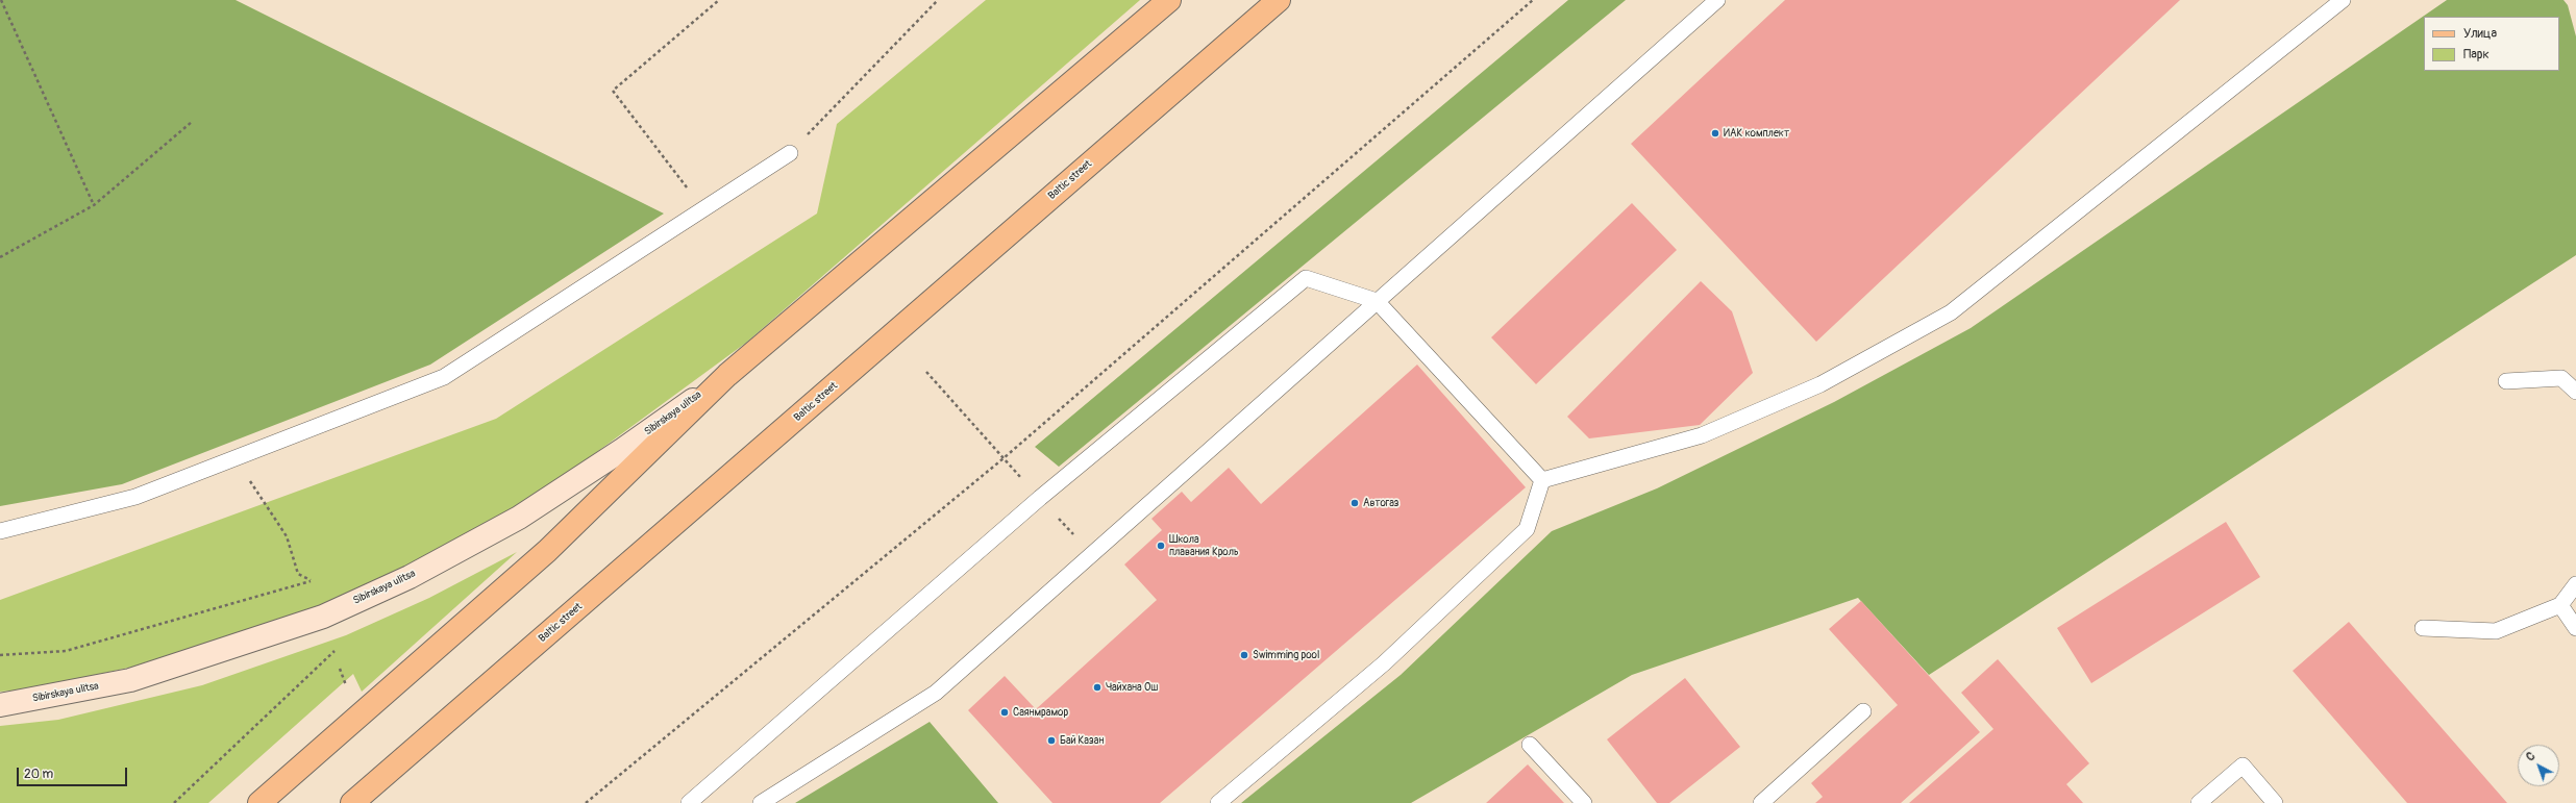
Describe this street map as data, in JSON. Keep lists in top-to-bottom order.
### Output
{
  "streets": {
    "main road": ["Baltic street", "Sibirskaya ulitsa"]
  },
  "places": [
    "ИАК комплект",
    "Автогаз",
    "Школа плавания Кроль",
    "Swimming pool",
    "Чайхана Ош",
    "Саянмрамор",
    "Бай Казан"
  ],
  "legend": ["Улица", "Парк"],
  "scale_bar": "20 m",
  "north": "top left"
}
